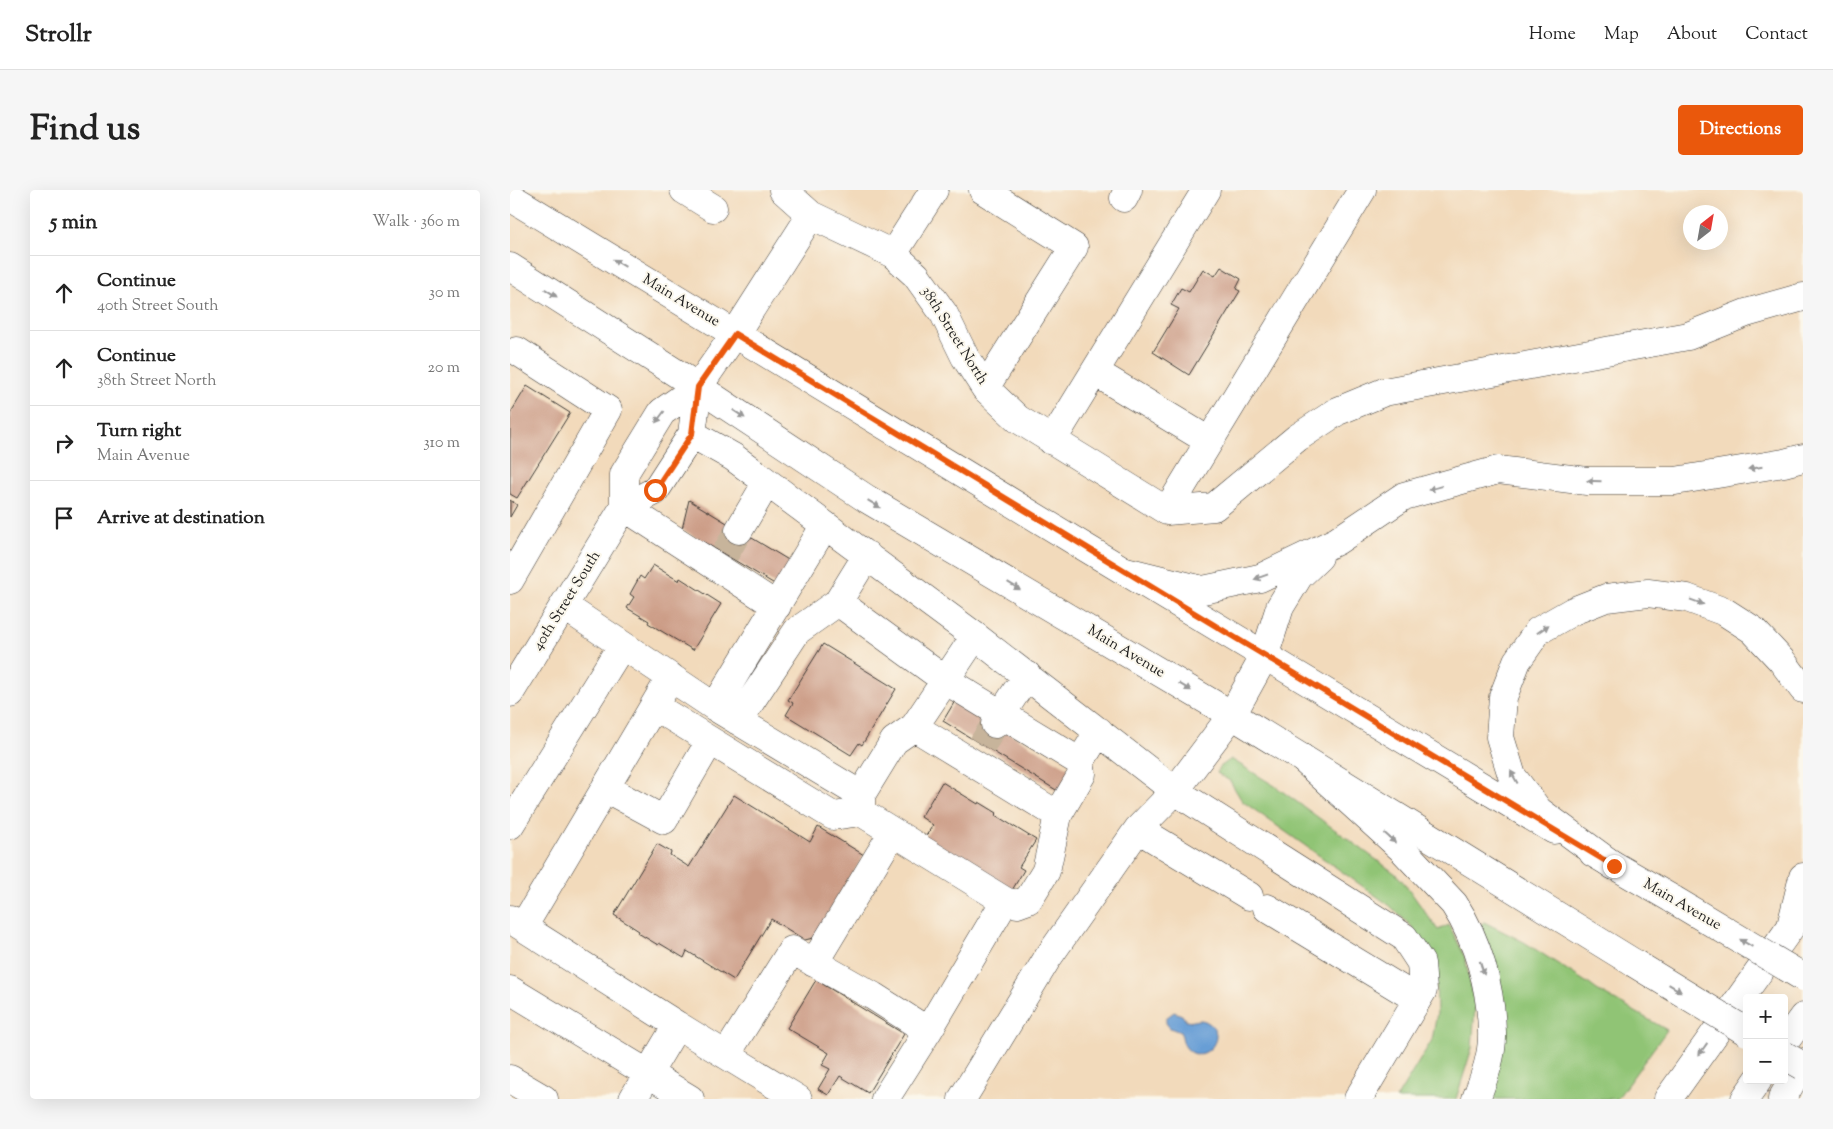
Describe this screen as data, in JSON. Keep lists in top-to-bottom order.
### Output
{
  "streets": {
    "main road": ["Main Avenue", "38th Street North", "40th Street South"]
  },
  "north": "top right",
  "page": {
    "header": "Strollr",
    "nav": [
      "Home",
      "Map",
      "About",
      "Contact"
    ],
    "title": "Find us",
    "buttons": "Directions",
    "heading": ["5 min", "Walk · 360 m"],
    "list": [
      ["Continue", "40th Street South", "30 m"],
      ["Continue", "38th Street North", "20 m"],
      ["Turn right", "Main Avenue", "310 m"],
      "Arrive at destination"
    ],
    "map_buttons": ["+", "−"]
  }
}
